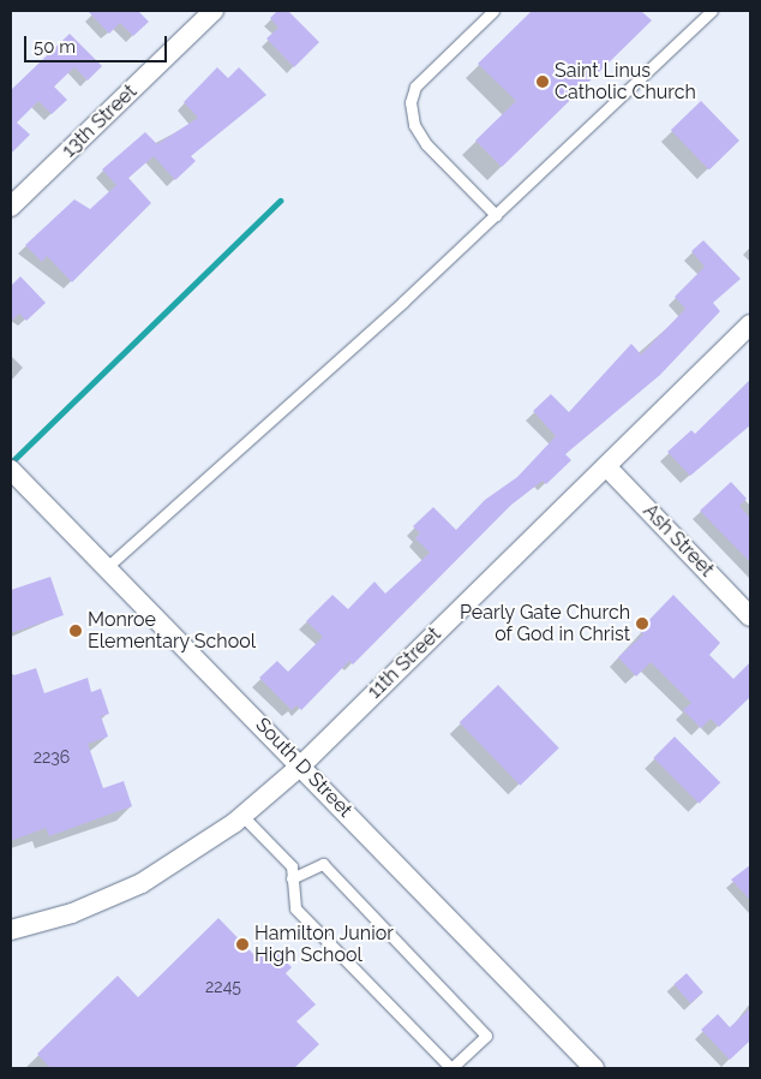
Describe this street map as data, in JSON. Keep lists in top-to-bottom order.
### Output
{
  "streets": {
    "street": [
      "13th Street",
      "Ash Street",
      "11th Street",
      "South D Street"
    ]
  },
  "crossings": [
    ["Ash Street", "11th Street"],
    ["11th Street", "South D Street"]
  ],
  "places": [
    "Saint Linus Catholic Church",
    "Pearly Gate Church of God in Christ",
    "Monroe Elementary School",
    "Hamilton Junior High School"
  ],
  "house_numbers": ["2236", "2245"],
  "scale_bar": "50 m"
}
